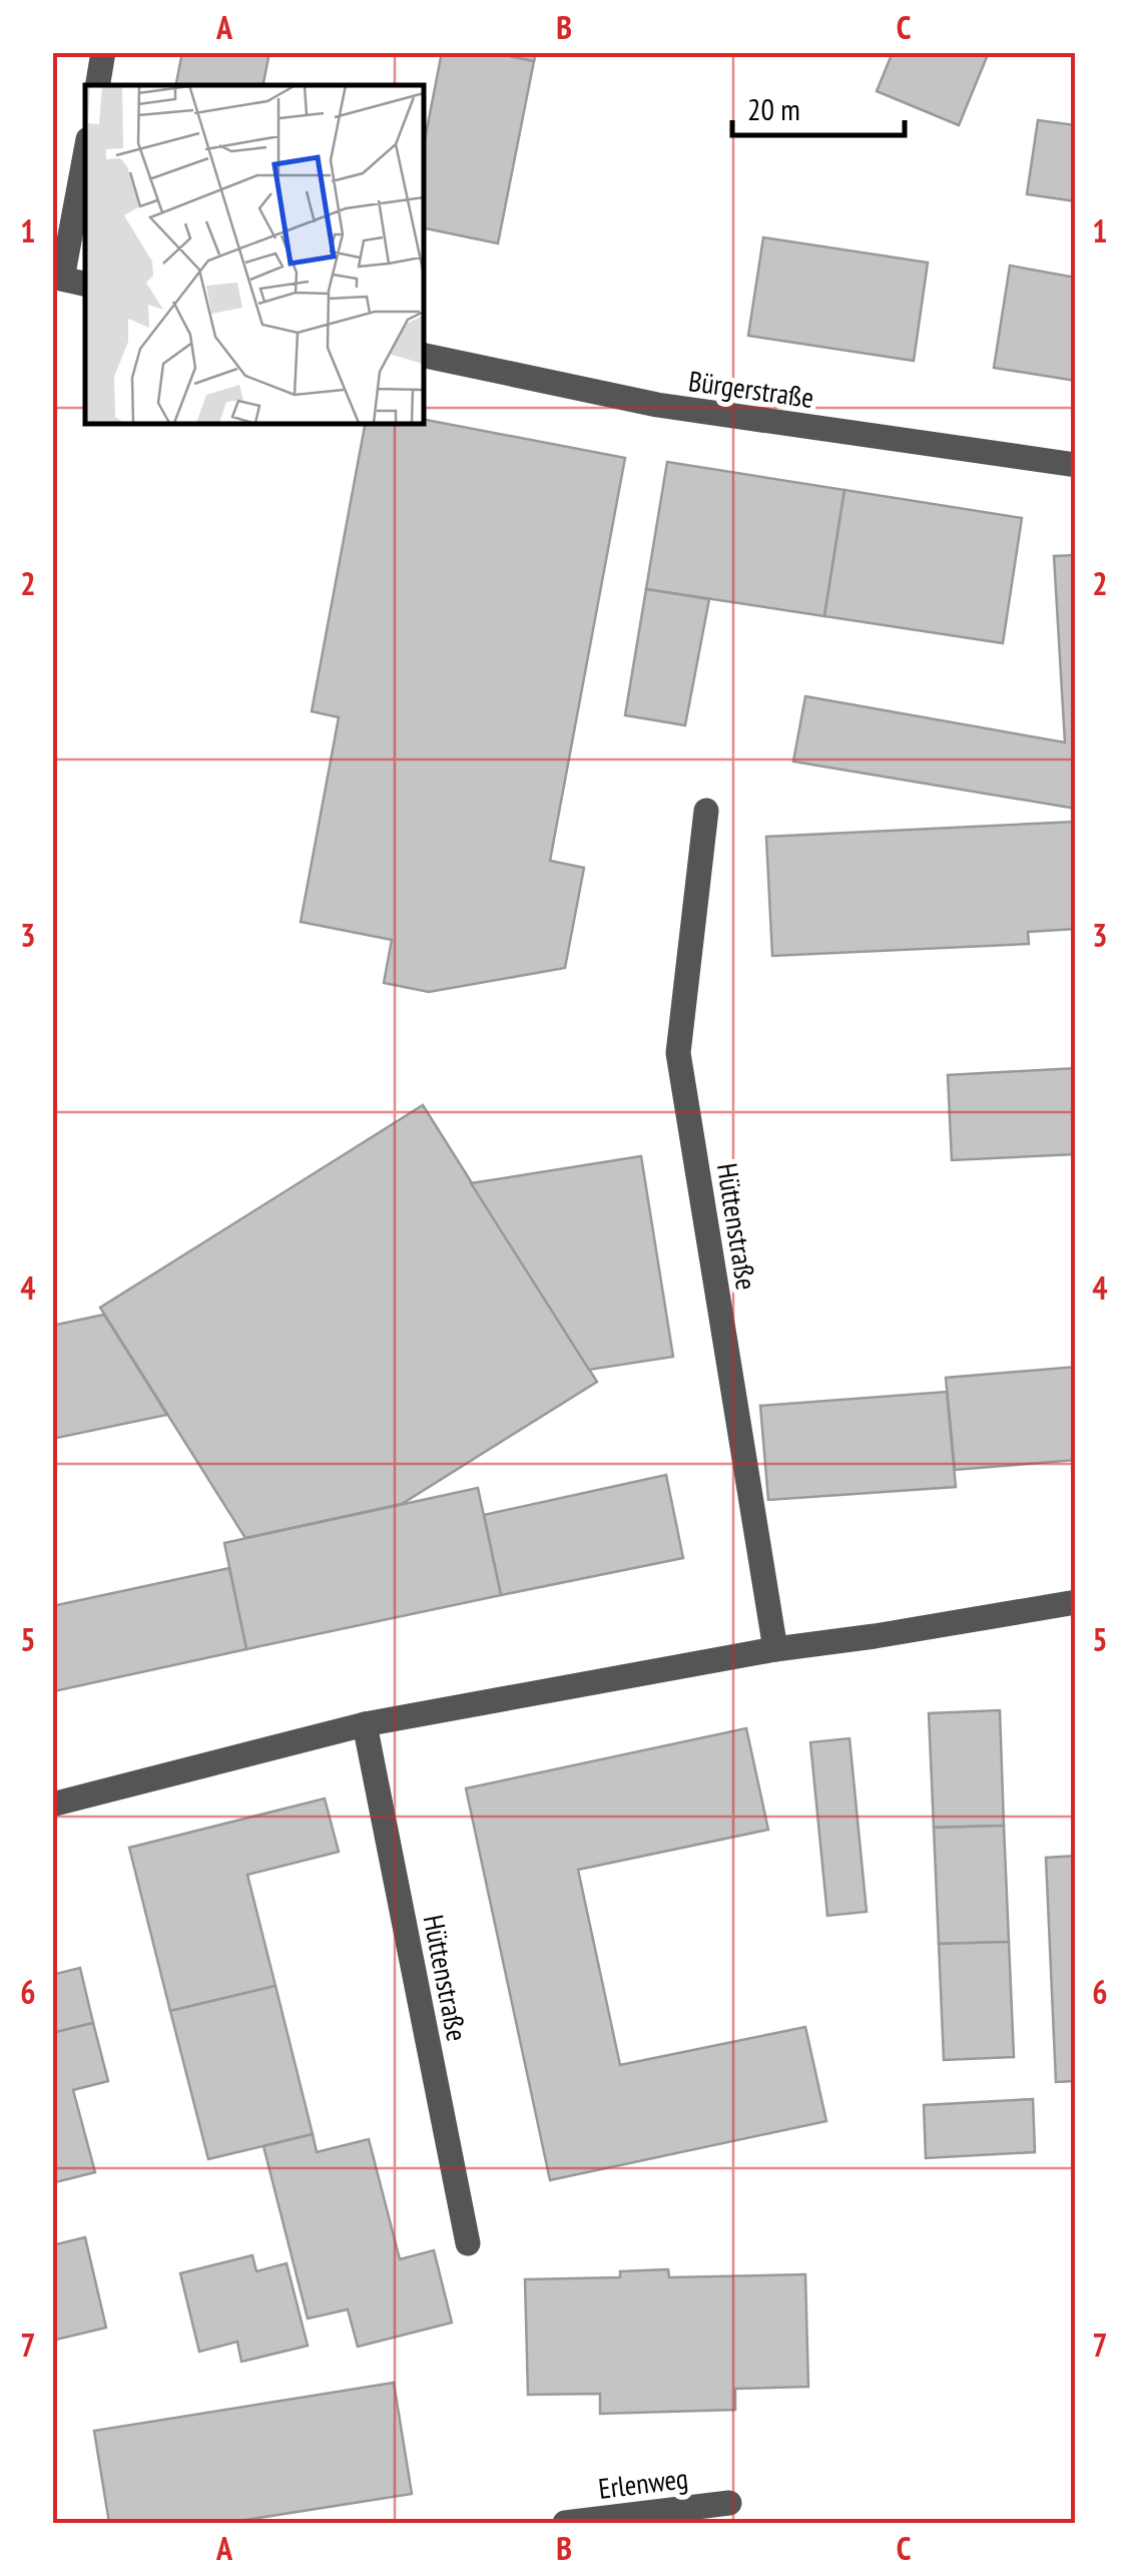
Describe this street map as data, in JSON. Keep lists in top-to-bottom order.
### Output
{
  "streets": {
    "street": ["Bürgerstraße", "Hüttenstraße", "Erlenweg"]
  },
  "scale_bar": "20 m",
  "grid": {
    "columns": ["A", "B", "C"],
    "rows": [
      "1",
      "2",
      "3",
      "4",
      "5",
      "6",
      "7"
    ]
  }
}
